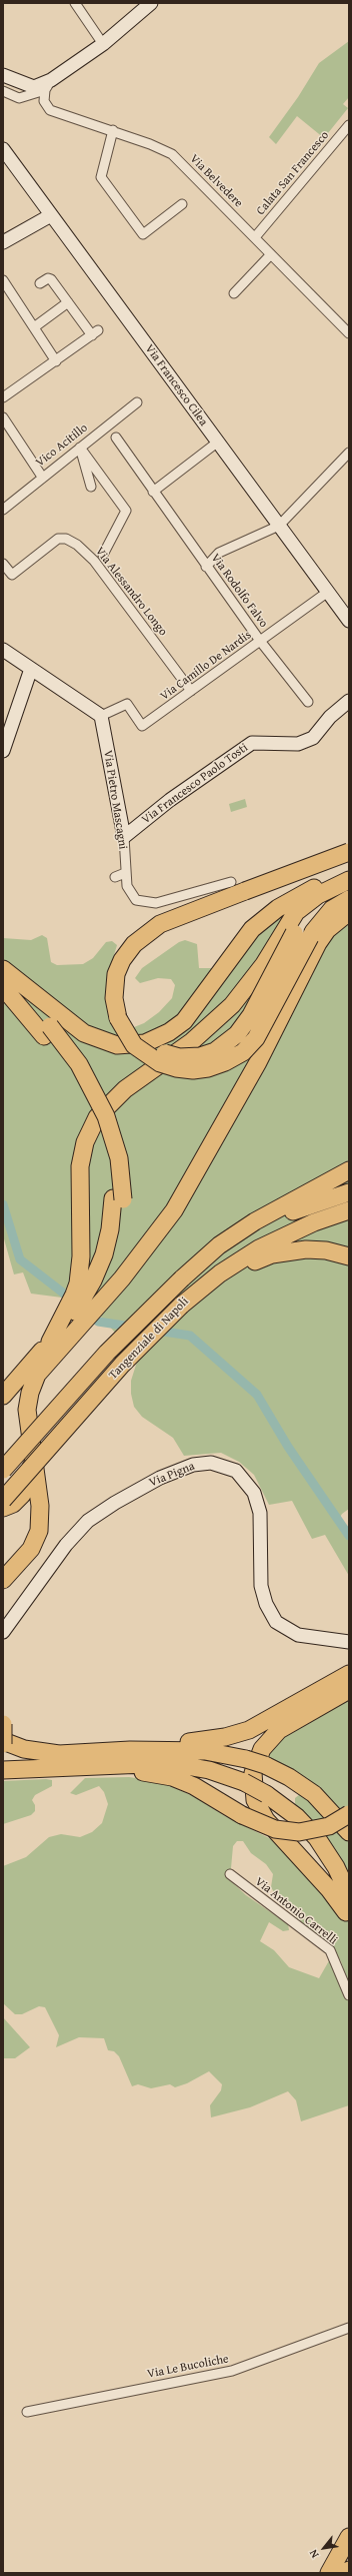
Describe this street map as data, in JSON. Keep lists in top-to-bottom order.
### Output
{
  "streets": {
    "highway": ["Tangenziale di Napoli"],
    "main road": [
      "Via Francesco Cilea",
      "Via Francesco Paolo Tosti",
      "Via Pietro Mascagni",
      "Via Pigna"
    ],
    "street": [
      "Calata San Francesco",
      "Via Belvedere",
      "Vico Acitillo",
      "Via Rodolfo Falvo",
      "Via Alessandro Longo",
      "Via Camillo De Nardis",
      "Via Antonio Carrelli",
      "Via Le Bucoliche"
    ]
  },
  "crossings": [
    ["Calata San Francesco", "Via Belvedere"],
    ["Via Francesco Cilea", "Via Camillo De Nardis"],
    ["Via Rodolfo Falvo", "Via Camillo De Nardis"],
    ["Via Alessandro Longo", "Via Camillo De Nardis"],
    ["Via Camillo De Nardis", "Via Pietro Mascagni"],
    ["Via Francesco Paolo Tosti", "Via Pietro Mascagni"]
  ],
  "north": "bottom left"
}
